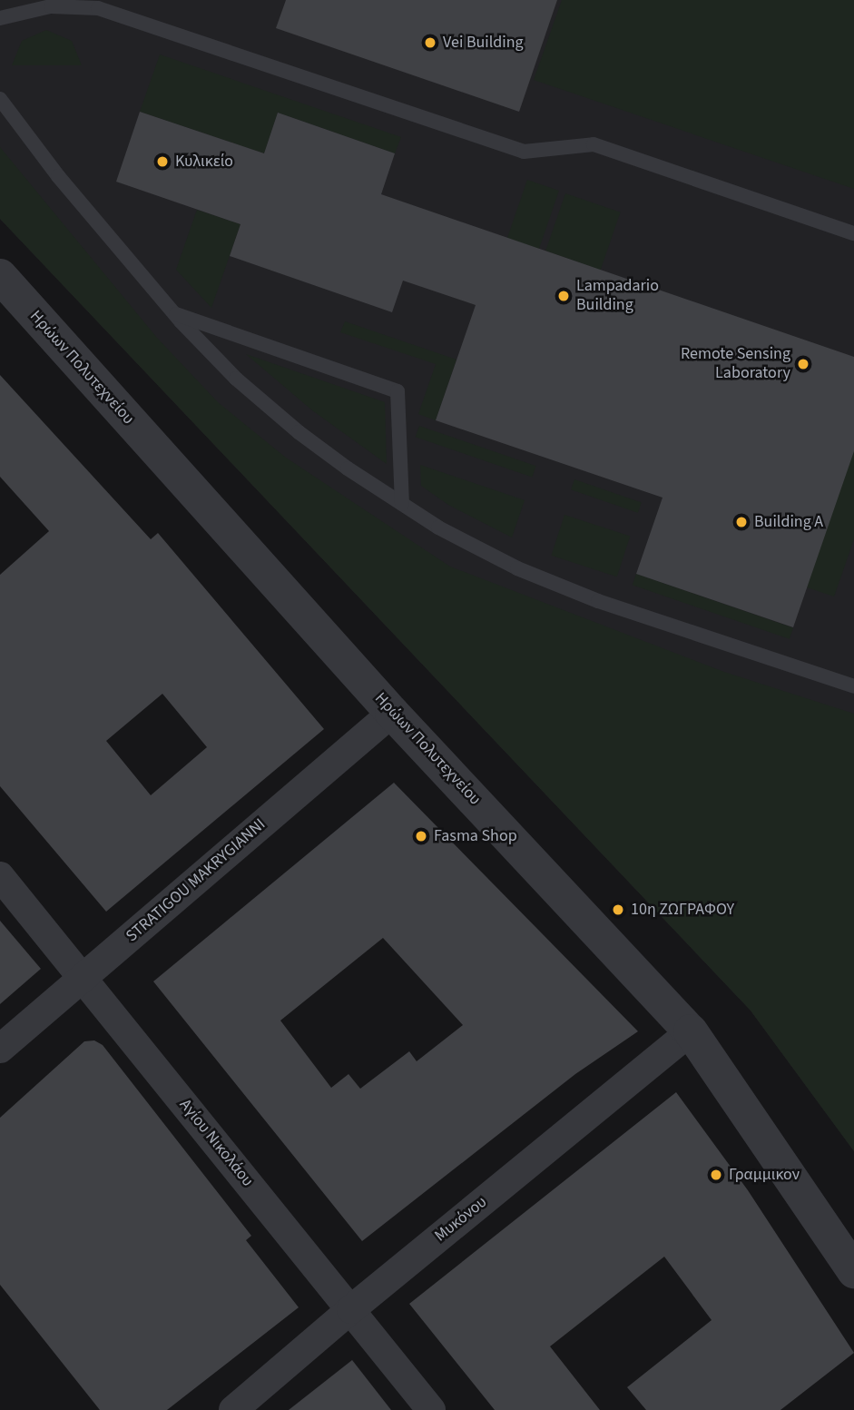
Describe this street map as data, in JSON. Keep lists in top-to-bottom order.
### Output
{
  "streets": {
    "street": [
      "Ηρώων Πολυτεχνείου",
      "STRATIGOU MAKRYGIANNI",
      "Αγίου Νικολάου",
      "Μυκόνου"
    ]
  },
  "crossings": [
    ["Ηρώων Πολυτεχνείου", "STRATIGOU MAKRYGIANNI"],
    ["Ηρώων Πολυτεχνείου", "Μυκόνου"],
    ["STRATIGOU MAKRYGIANNI", "Αγίου Νικολάου"],
    ["Αγίου Νικολάου", "Μυκόνου"]
  ],
  "places": [
    "Vei Building",
    "Κυλικείο",
    "Lampadario Building",
    "Remote Sensing Laboratory",
    "Building A",
    "Fasma Shop",
    "10η ΖΩΓΡΑΦΟΥ",
    "Γραμμικον"
  ]
}
